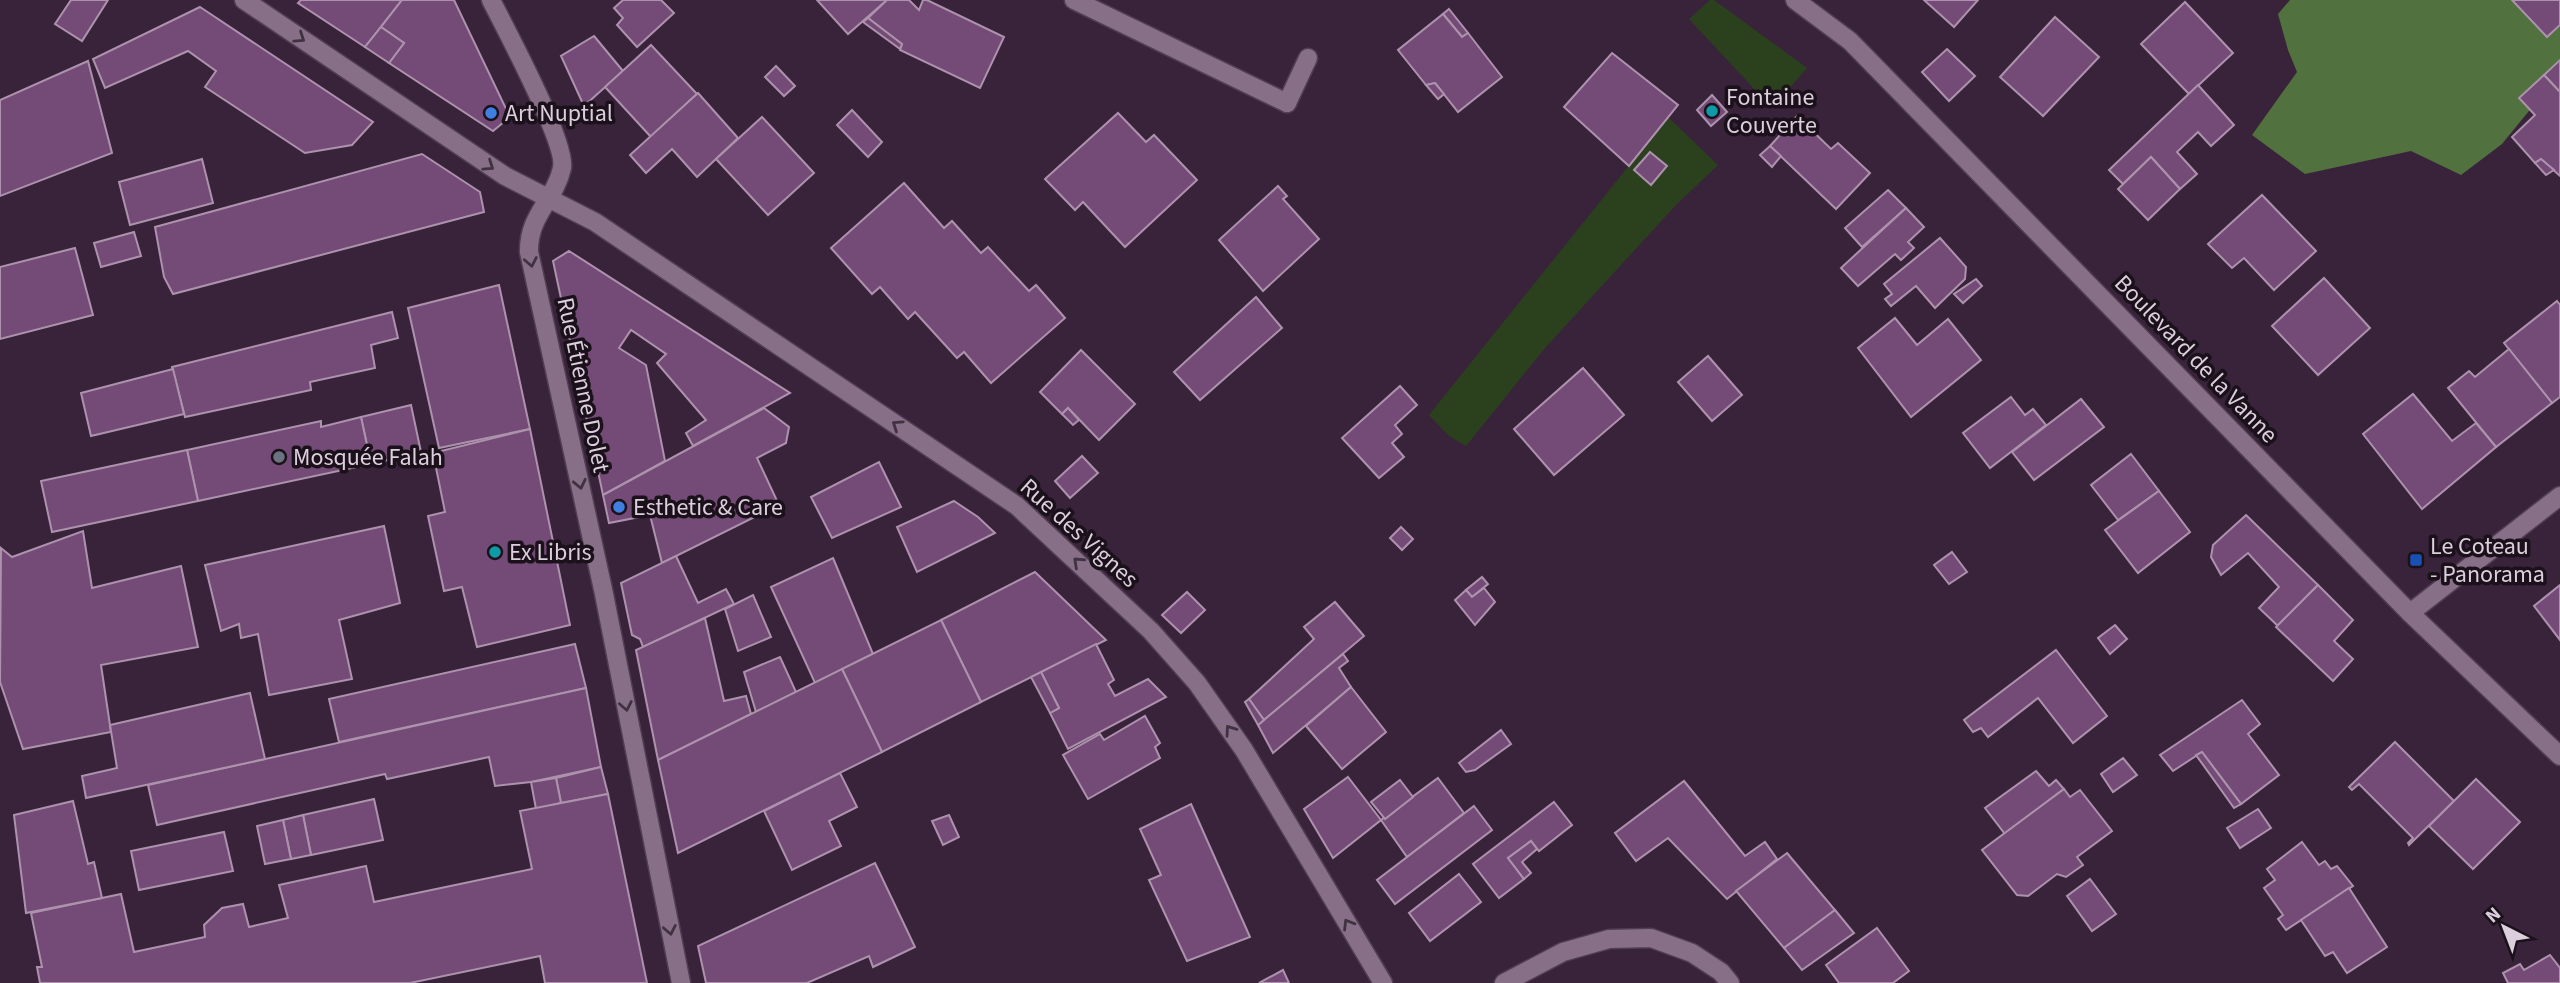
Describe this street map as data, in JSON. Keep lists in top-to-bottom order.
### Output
{
  "streets": {
    "street": ["Boulevard de la Vanne", "Rue Étienne Dolet", "Rue des Vignes"]
  },
  "crossings": [
    ["Rue Étienne Dolet", "Rue des Vignes"]
  ],
  "one_way": ["Rue Étienne Dolet", "Rue des Vignes"],
  "places": {
    "other": [
      "Fontaine Couverte",
      "Art Nuptial",
      "Mosquée Falah",
      "Esthetic & Care",
      "Ex Libris"
    ],
    "transit": ["Le Coteau - Panorama"]
  },
  "north": "top left"
}
